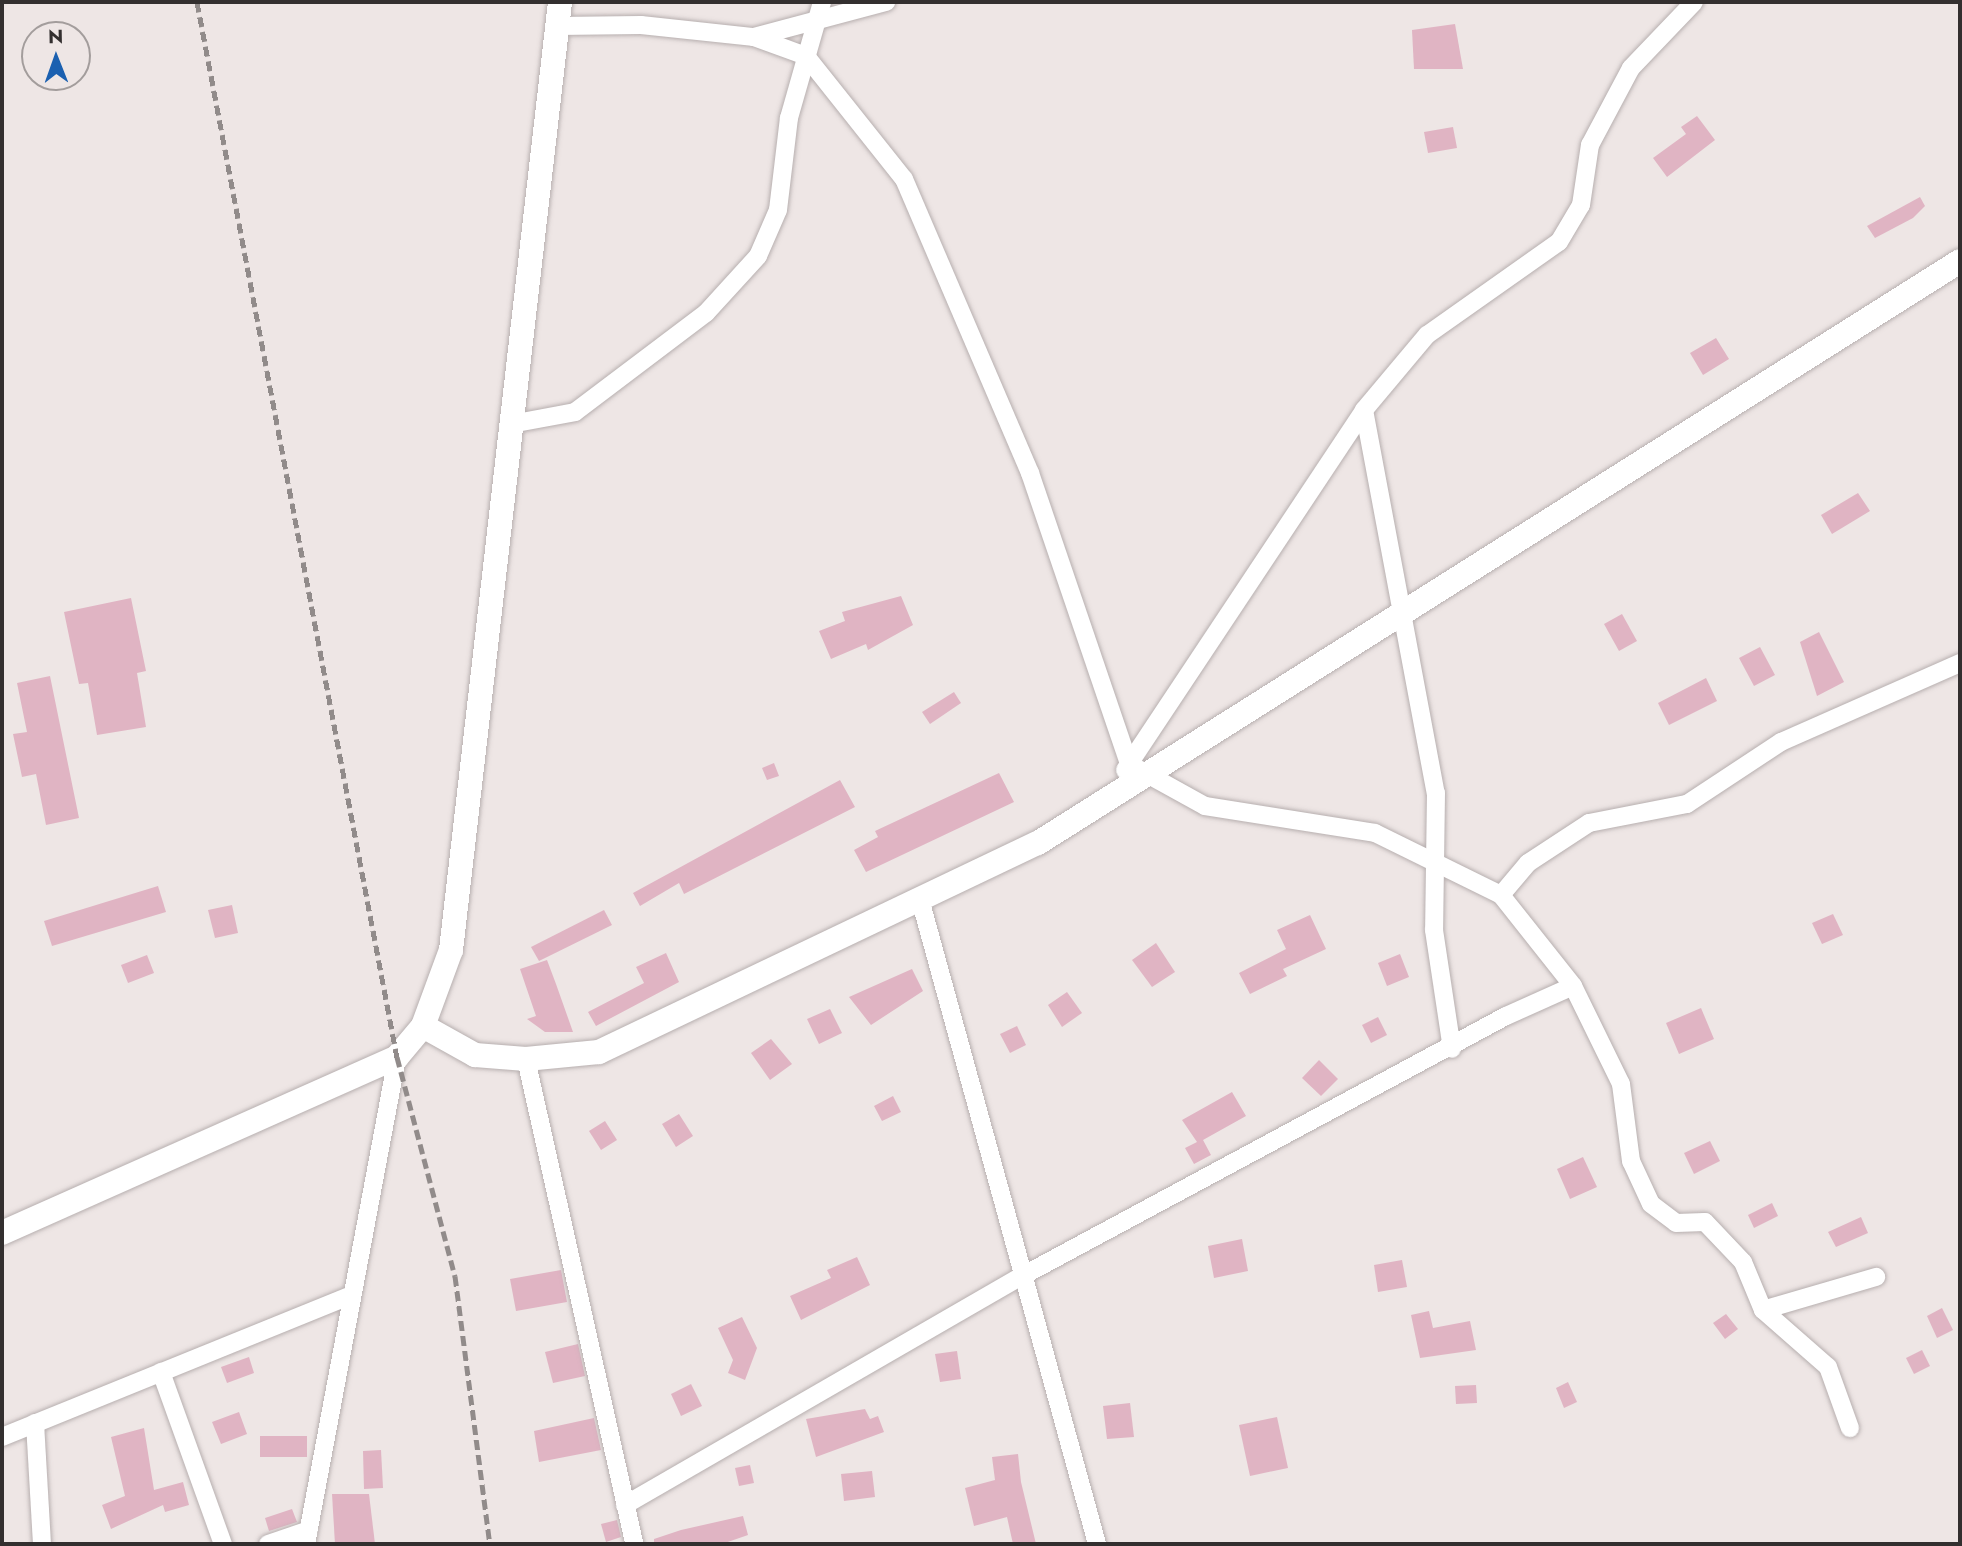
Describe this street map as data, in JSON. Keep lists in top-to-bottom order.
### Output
{
  "north": "top"
}
